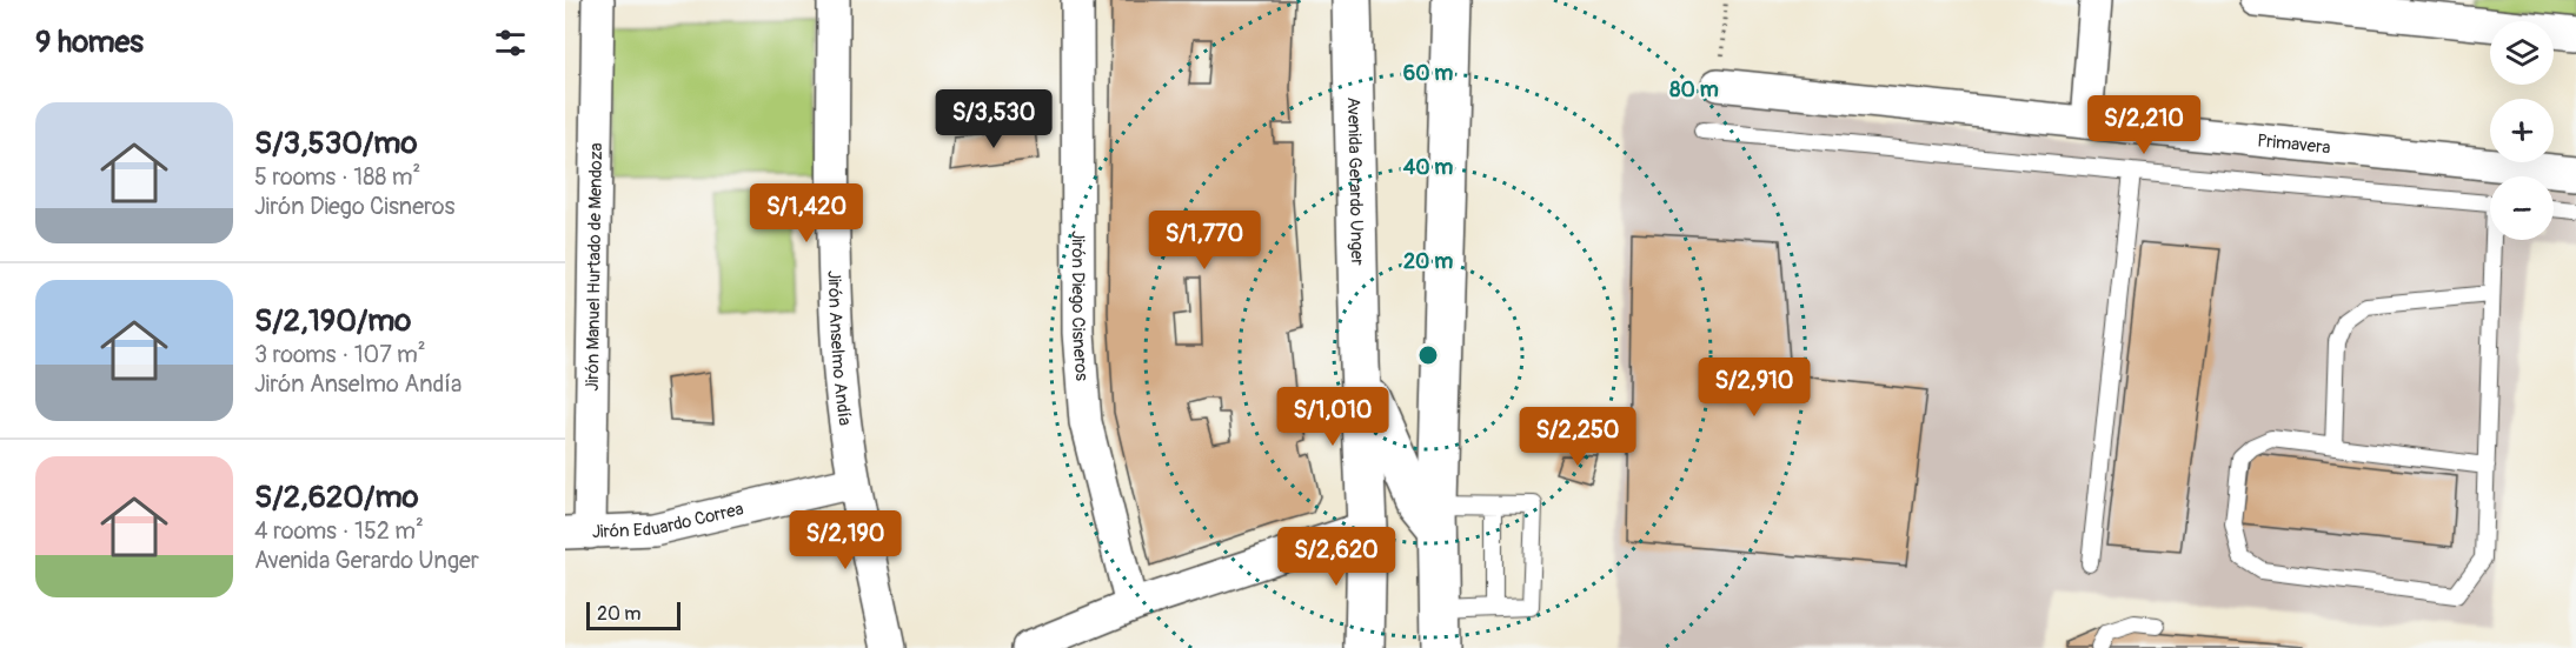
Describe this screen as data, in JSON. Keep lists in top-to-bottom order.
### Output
{
  "streets": {
    "main road": ["Avenida Gerardo Unger"],
    "street": [
      "Primavera",
      "Jirón Manuel Hurtado de Mendoza",
      "Jirón Diego Cisneros",
      "Jirón Anselmo Andía",
      "Jirón Eduardo Correa"
    ]
  },
  "crossings": [
    ["Jirón Manuel Hurtado de Mendoza", "Jirón Eduardo Correa"],
    ["Jirón Anselmo Andía", "Jirón Eduardo Correa"]
  ],
  "scale_bar": "20 m",
  "page": {
    "heading": "9 homes",
    "map_buttons": ["+", "−"],
    "list": [
      {
        "name": "S/3,530/mo",
        "note": "5 rooms · 188 m² · Jirón Diego Cisneros"
      },
      {
        "name": "S/2,190/mo",
        "note": "3 rooms · 107 m² · Jirón Anselmo Andía"
      },
      {
        "name": "S/2,620/mo",
        "note": "4 rooms · 152 m² · Avenida Gerardo Unger"
      }
    ],
    "price": [
      "S/3,530",
      "S/2,210",
      "S/1,420",
      "S/1,770",
      "S/2,910",
      "S/1,010",
      "S/2,250",
      "S/2,190",
      "S/2,620"
    ],
    "scale": "20 m"
  },
  "rings": [
    "60 m",
    "80 m",
    "40 m",
    "20 m"
  ]
}
